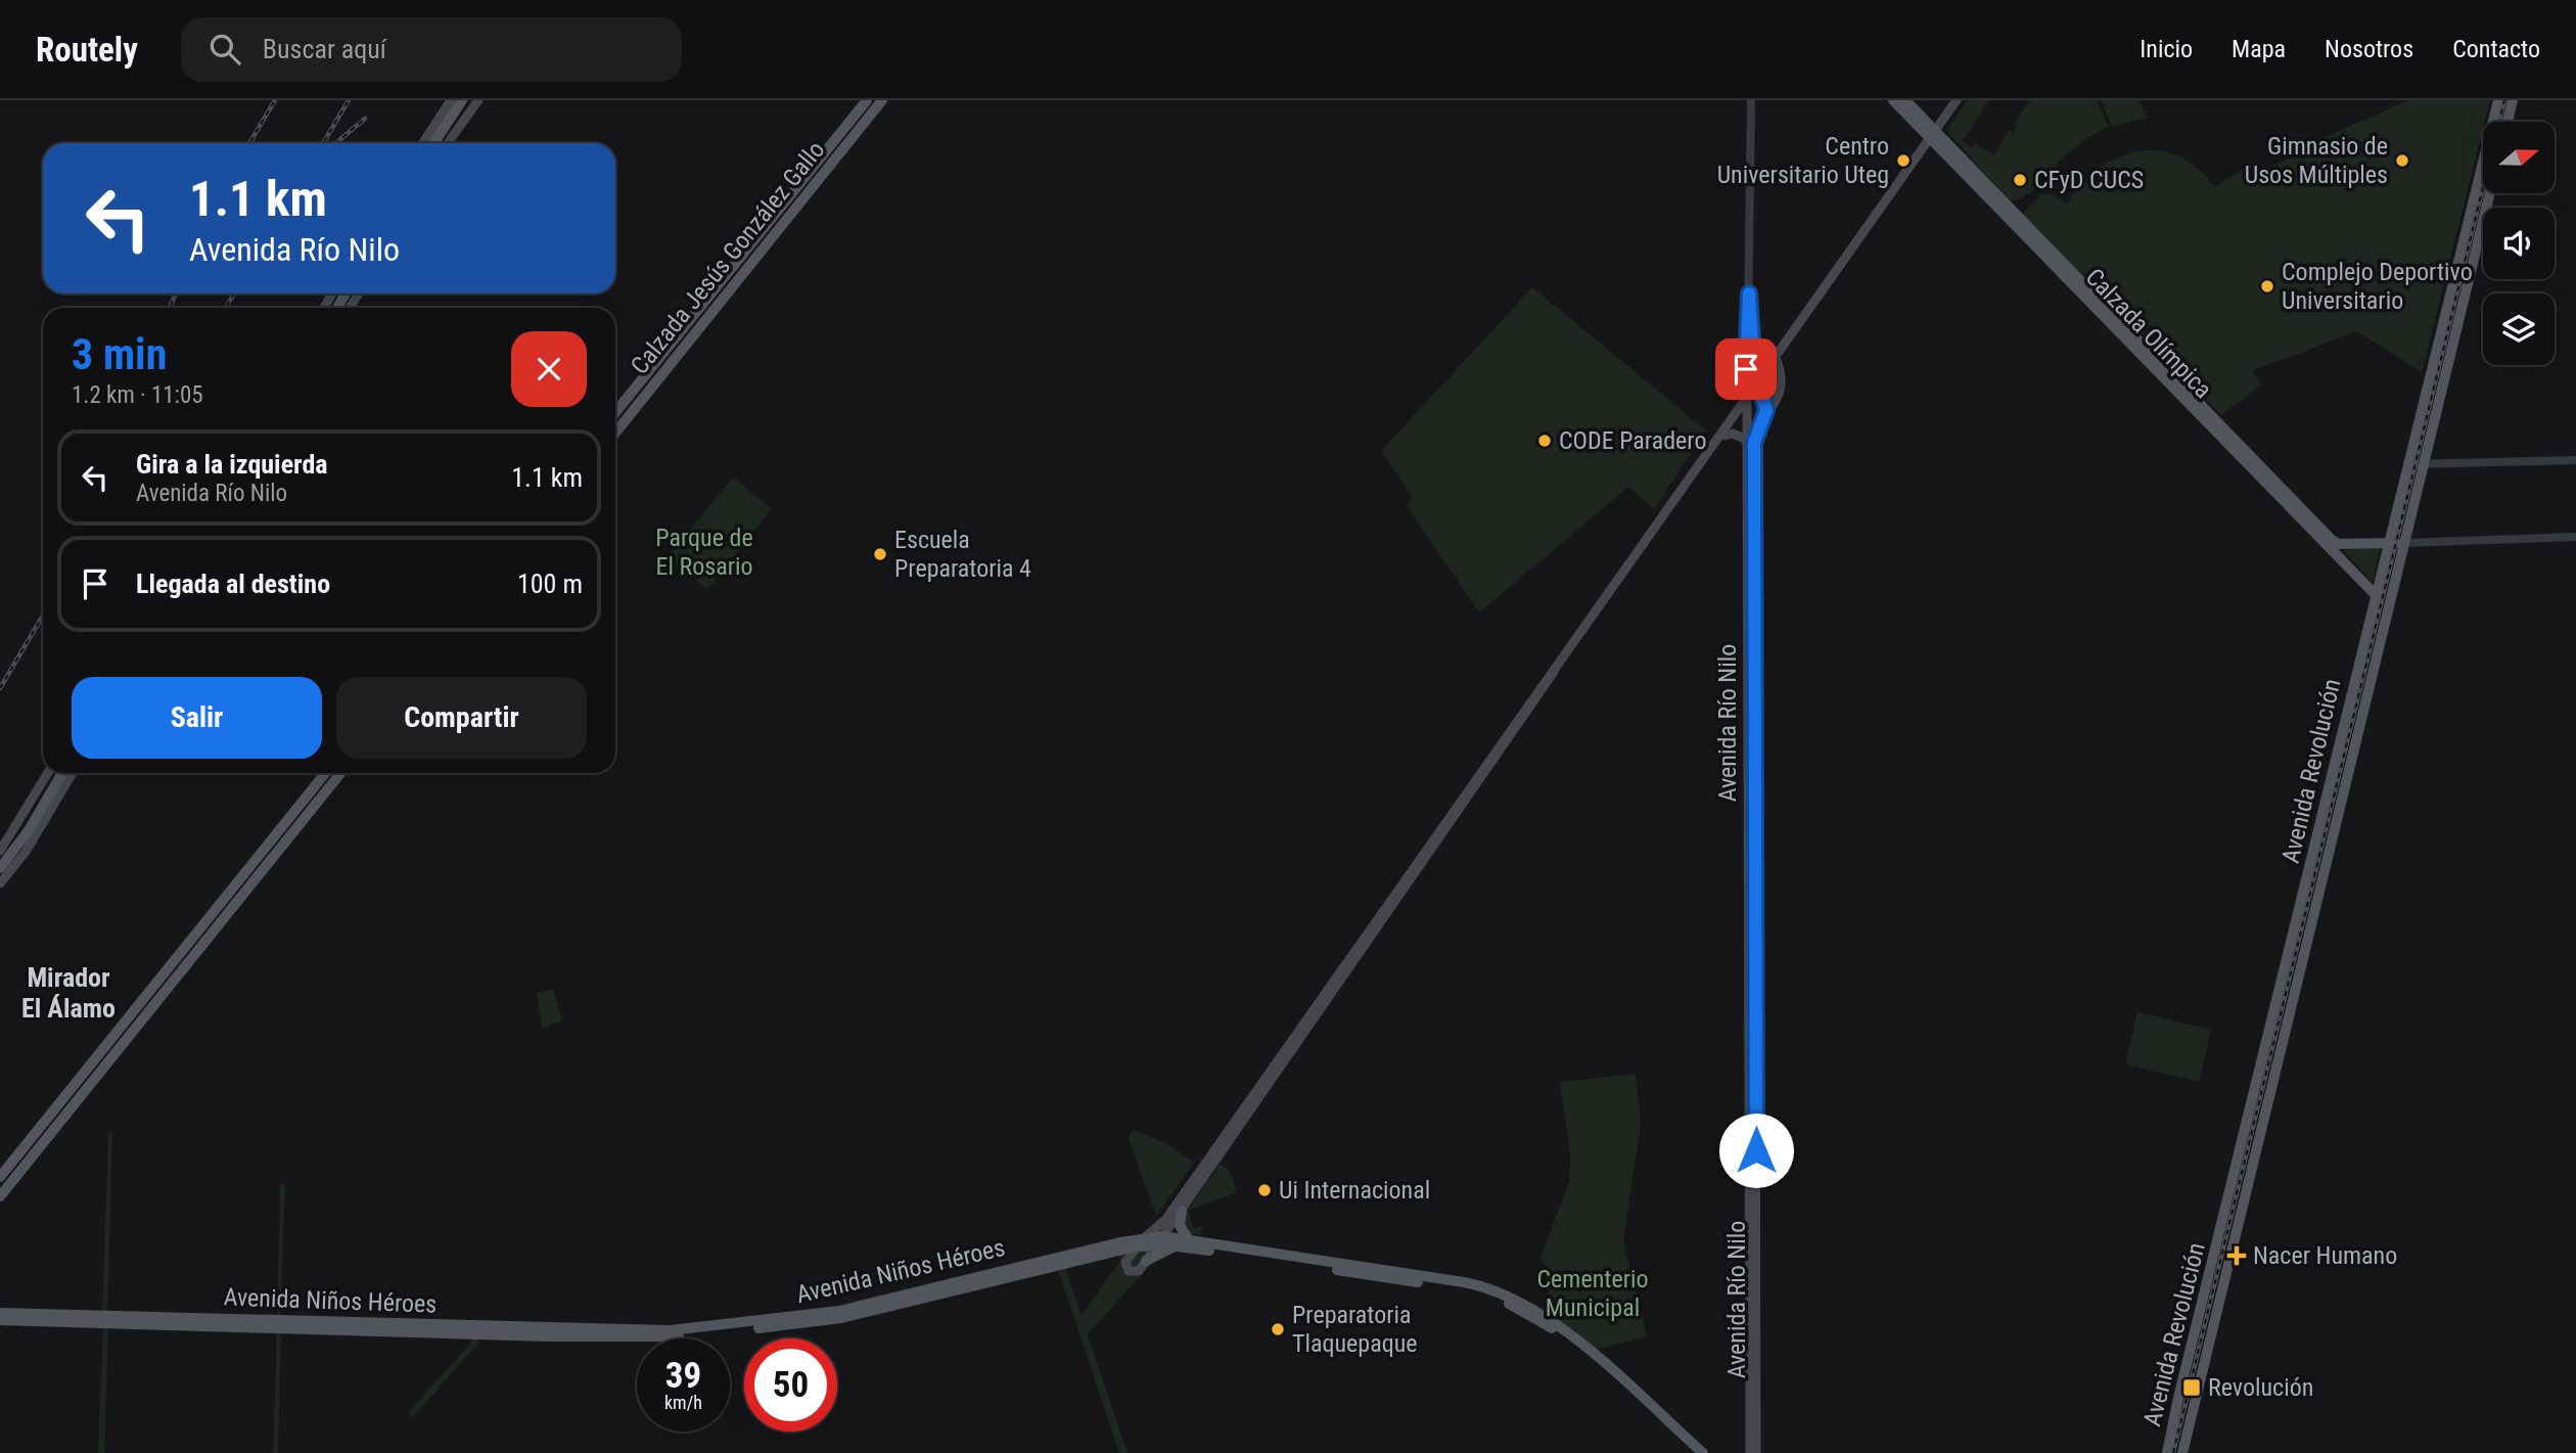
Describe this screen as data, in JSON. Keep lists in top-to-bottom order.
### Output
{
  "streets": {
    "main road": [
      "Calzada Jesús González Gallo",
      "Calzada Olímpica",
      "Avenida Río Nilo",
      "Avenida Revolución",
      "Avenida Niños Héroes"
    ]
  },
  "crossings": [
    ["Calzada Olímpica", "Avenida Revolución"]
  ],
  "districts": ["Mirador El Álamo"],
  "parks": ["Parque de El Rosario", "Cementerio Municipal"],
  "places": {
    "other": [
      "Centro Universitario Uteg",
      "Gimnasio de Usos Múltiples",
      "CFyD CUCS",
      "Complejo Deportivo Universitario",
      "CODE Paradero",
      "Escuela Preparatoria 4",
      "Ui Internacional",
      "Preparatoria Tlaquepaque"
    ],
    "health": ["Nacer Humano"],
    "transit": ["Revolución"]
  },
  "north": "right",
  "page": {
    "header": "Routely",
    "search": "Buscar aquí",
    "nav": [
      "Inicio",
      "Mapa",
      "Nosotros",
      "Contacto"
    ],
    "turn": ["1.1 km", "Avenida Río Nilo"],
    "heading": ["3 min", "1.2 km · 11:05"],
    "list": [
      {
        "name": "Gira a la izquierda",
        "note": "Avenida Río Nilo",
        "value": "1.1 km"
      },
      {
        "name": "Llegada al destino",
        "value": "100 m"
      }
    ],
    "buttons": ["Salir", "Compartir"],
    "speed": "39 km/h",
    "limit": "50"
  }
}
